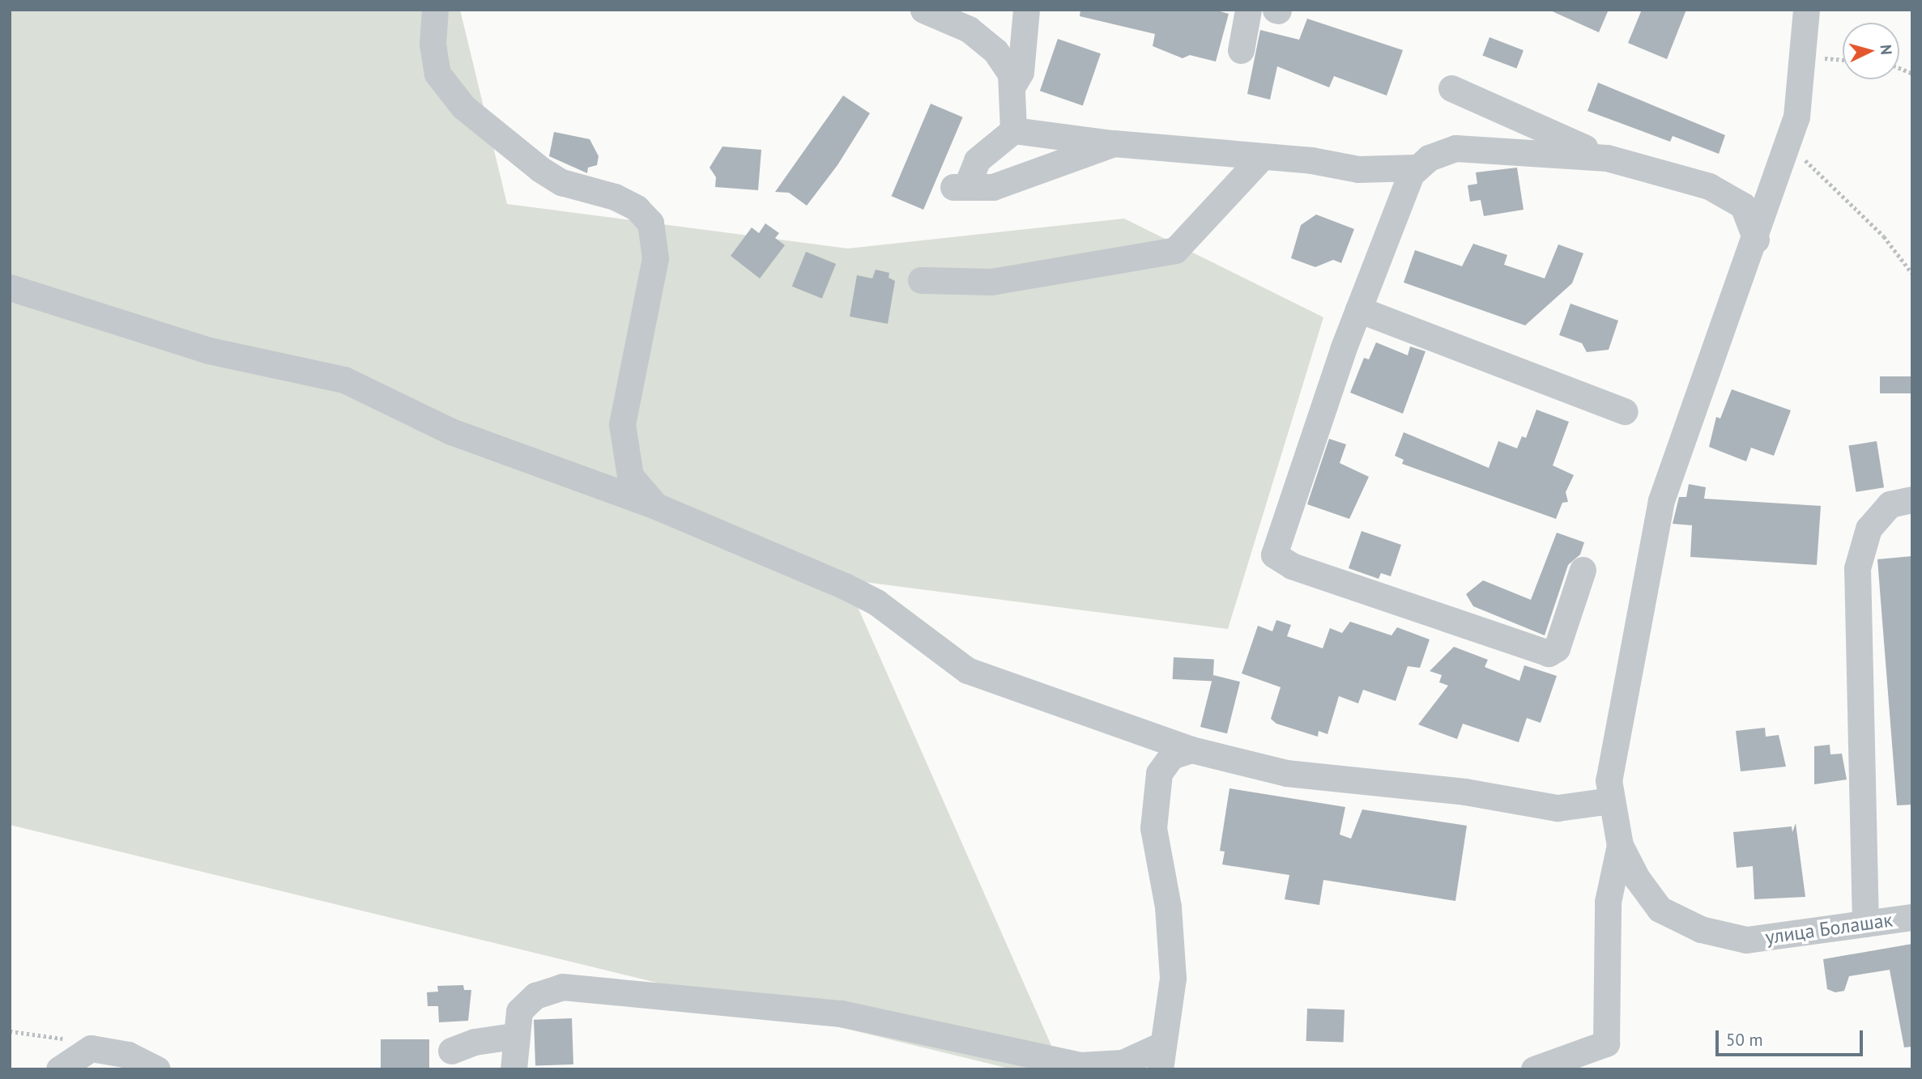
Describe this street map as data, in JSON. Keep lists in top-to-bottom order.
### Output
{
  "streets": {
    "street": ["улица Болашак"]
  },
  "scale_bar": "50 m",
  "north": "right"
}
